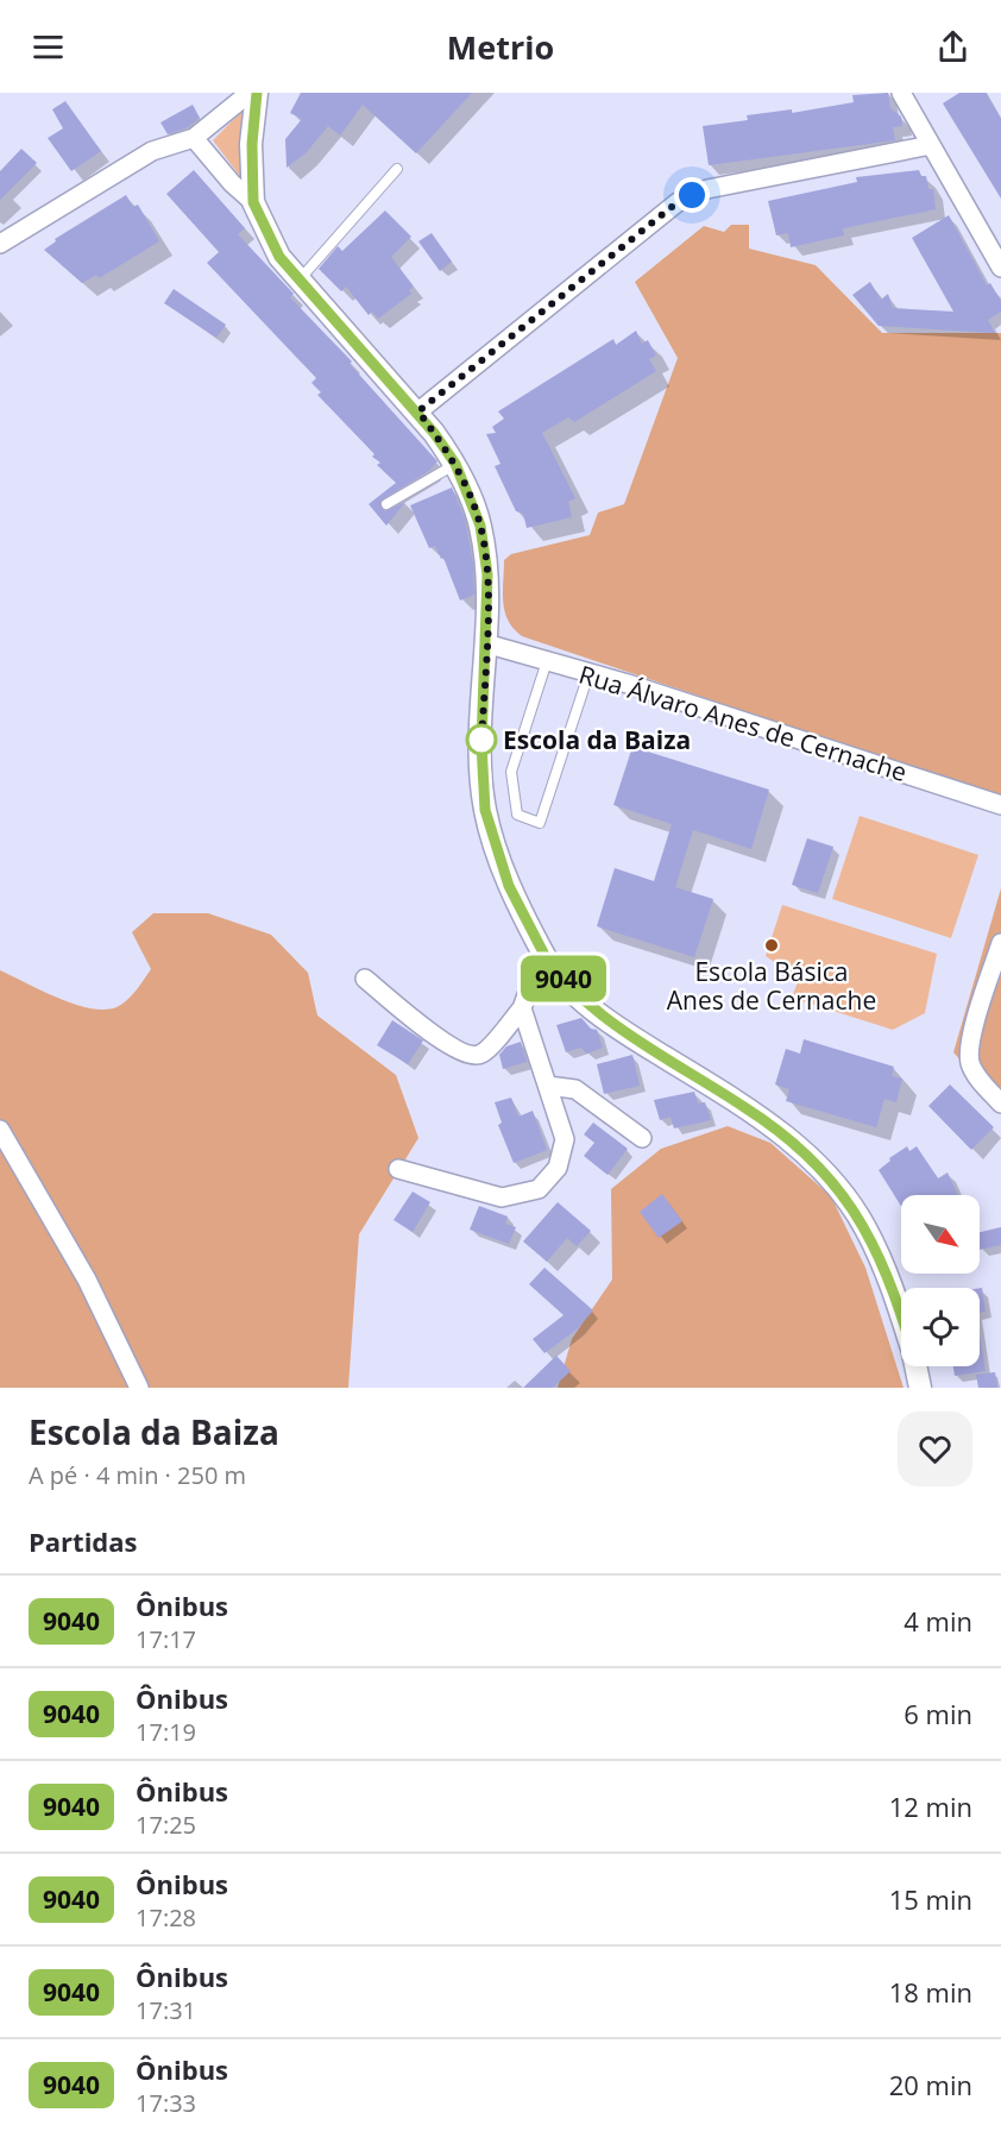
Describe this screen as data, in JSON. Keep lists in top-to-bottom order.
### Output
{
  "streets": {
    "street": ["Rua Álvaro Anes de Cernache"]
  },
  "places": ["Escola da Baiza", "Escola Básica Anes de Cernache"],
  "lines": ["bus line 9040"],
  "north": "bottom right",
  "page": {
    "header": "Metrio",
    "on_map": "9040",
    "heading": [
      ["Escola da Baiza", "A pé · 4 min · 250 m"],
      "Partidas"
    ],
    "list": [
      {
        "mark": "9040",
        "name": "Ônibus",
        "note": "17:17",
        "value": "4 min"
      },
      {
        "mark": "9040",
        "name": "Ônibus",
        "note": "17:19",
        "value": "6 min"
      },
      {
        "mark": "9040",
        "name": "Ônibus",
        "note": "17:25",
        "value": "12 min"
      },
      {
        "mark": "9040",
        "name": "Ônibus",
        "note": "17:28",
        "value": "15 min"
      },
      {
        "mark": "9040",
        "name": "Ônibus",
        "note": "17:31",
        "value": "18 min"
      },
      {
        "mark": "9040",
        "name": "Ônibus",
        "note": "17:33",
        "value": "20 min"
      }
    ]
  }
}
